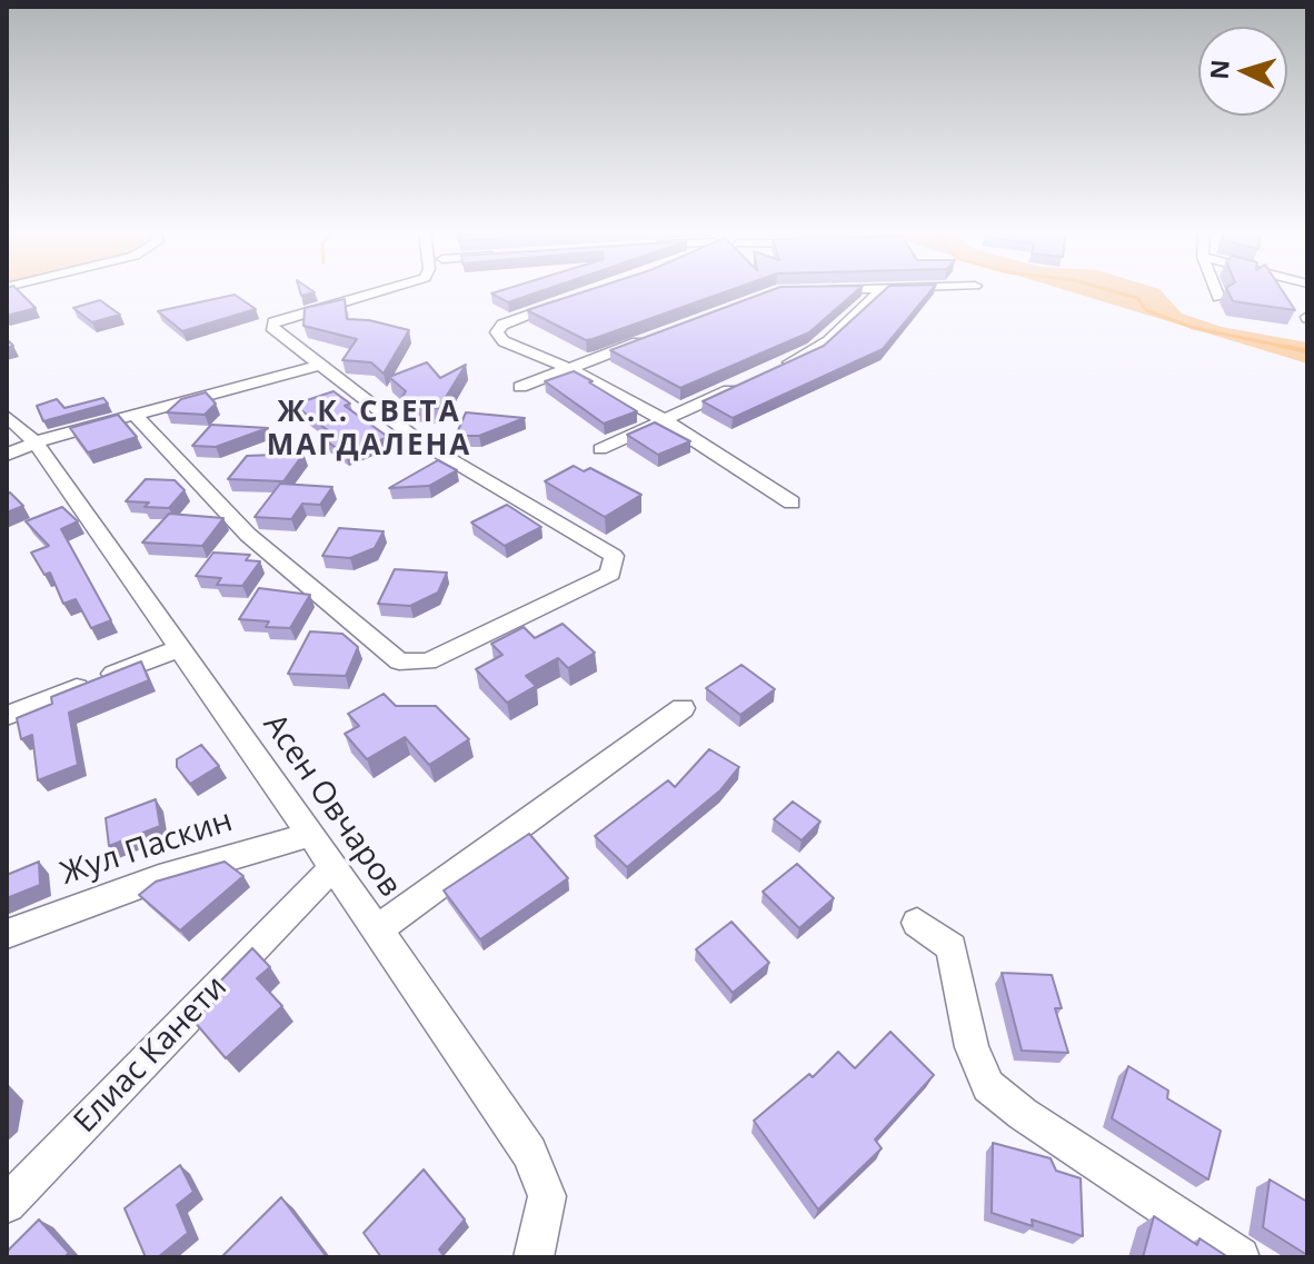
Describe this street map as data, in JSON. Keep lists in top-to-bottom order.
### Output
{
  "streets": {
    "street": ["Асен Овчаров", "Жул Паскин", "Елиас Канети"]
  },
  "crossings": [
    ["Асен Овчаров", "Жул Паскин"],
    ["Асен Овчаров", "Елиас Канети"]
  ],
  "districts": ["Ж.К. СВЕТА МАГДАЛЕНА"],
  "north": "left"
}
